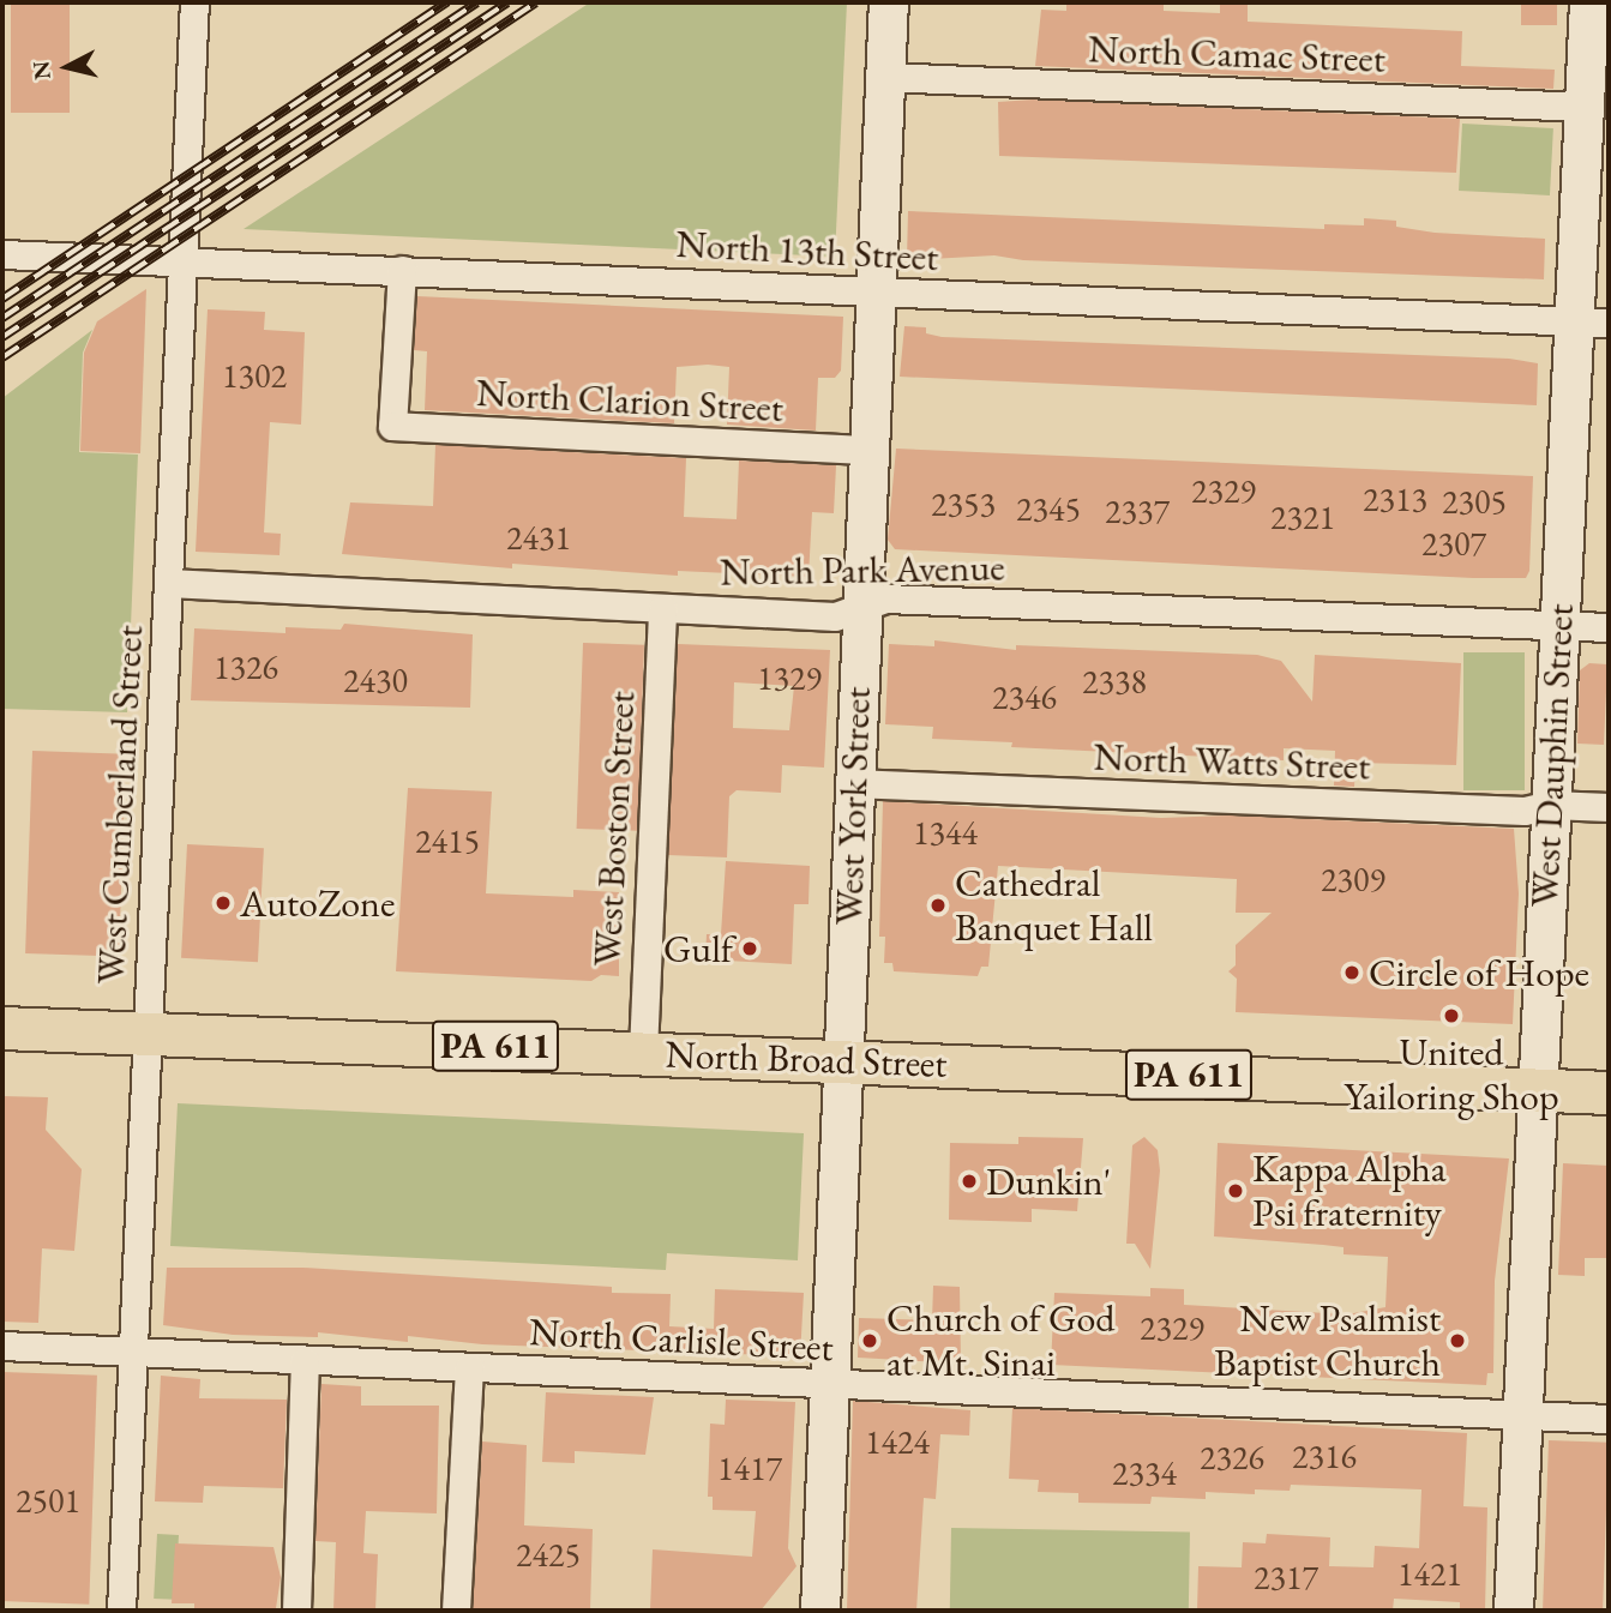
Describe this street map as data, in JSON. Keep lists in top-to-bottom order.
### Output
{
  "streets": {
    "main road": ["PA 611", "North Broad Street"],
    "street": [
      "North Camac Street",
      "North 13th Street",
      "North Clarion Street",
      "North Park Avenue",
      "West Dauphin Street",
      "North Watts Street",
      "West Cumberland Street",
      "West York Street",
      "West Boston Street",
      "North Carlisle Street"
    ]
  },
  "crossings": [
    ["North Camac Street", "West Dauphin Street"],
    ["North Camac Street", "West York Street"],
    ["North 13th Street", "North Clarion Street"],
    ["North 13th Street", "West Dauphin Street"],
    ["North 13th Street", "West Cumberland Street"],
    ["North 13th Street", "West York Street"],
    ["North Clarion Street", "West York Street"],
    ["North Park Avenue", "West Dauphin Street"],
    ["North Park Avenue", "West Cumberland Street"],
    ["North Park Avenue", "West York Street"],
    ["North Park Avenue", "West Boston Street"],
    ["West Dauphin Street", "North Watts Street"],
    ["West Dauphin Street", "North Broad Street"],
    ["West Dauphin Street", "North Carlisle Street"],
    ["North Watts Street", "West York Street"],
    ["West Cumberland Street", "North Broad Street"],
    ["West Cumberland Street", "North Carlisle Street"],
    ["West York Street", "North Broad Street"],
    ["West York Street", "North Carlisle Street"],
    ["West Boston Street", "North Broad Street"]
  ],
  "places": [
    "AutoZone",
    "Cathedral Banquet Hall",
    "Gulf",
    "Circle of Hope",
    "United Yailoring Shop",
    "Dunkin'",
    "Kappa Alpha Psi fraternity",
    "Church of God at Mt. Sinai",
    "New Psalmist Baptist Church"
  ],
  "house_numbers": [
    "1302",
    "2329",
    "2313",
    "2305",
    "2353",
    "2345",
    "2337",
    "2321",
    "2431",
    "2307",
    "1326",
    "1329",
    "2430",
    "2338",
    "2346",
    "1344",
    "2415",
    "2309",
    "2329",
    "1424",
    "2316",
    "2326",
    "1417",
    "2334",
    "2501",
    "2425",
    "1421",
    "2317"
  ],
  "north": "left"
}
